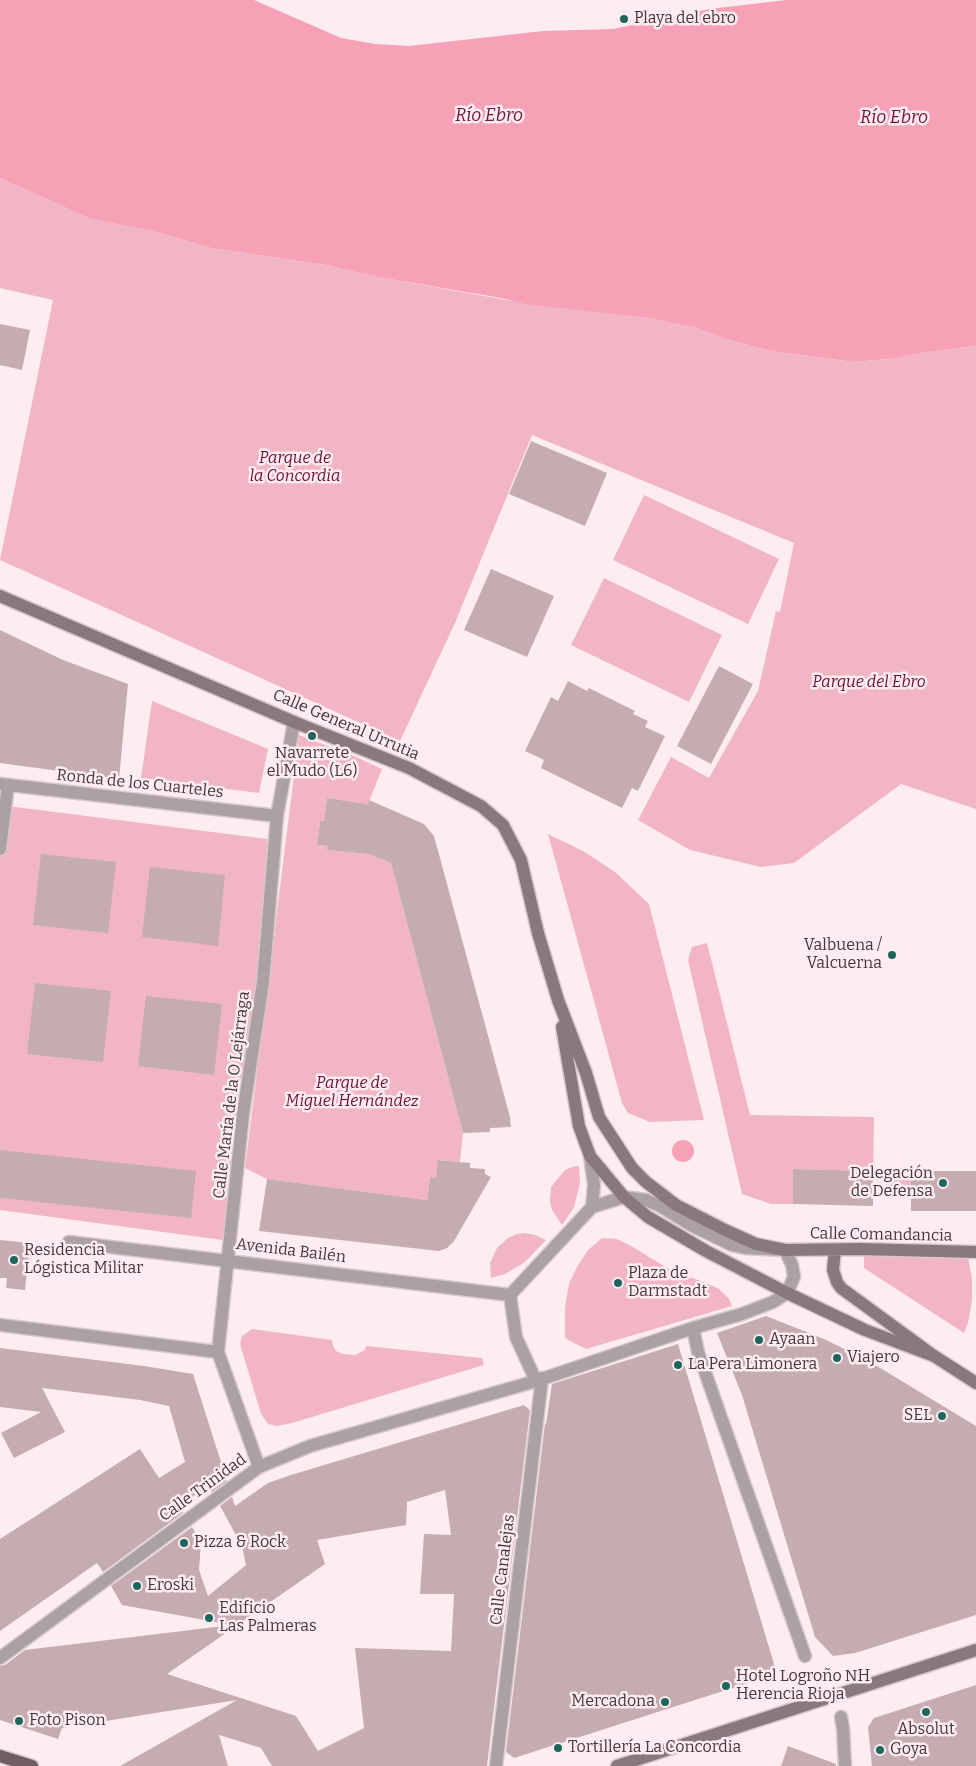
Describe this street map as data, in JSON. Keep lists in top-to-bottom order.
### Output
{
  "streets": {
    "main road": ["Calle General Urrutia", "Calle Comandancia"],
    "street": [
      "Ronda de los Cuarteles",
      "Calle María de la O Lejárraga",
      "Avenida Bailén",
      "Calle Trinidad",
      "Calle Canalejas"
    ]
  },
  "crossings": [
    ["Calle General Urrutia", "Calle María de la O Lejárraga"],
    ["Calle General Urrutia", "Calle Comandancia"],
    ["Ronda de los Cuarteles", "Calle María de la O Lejárraga"],
    ["Calle María de la O Lejárraga", "Avenida Bailén"],
    ["Calle María de la O Lejárraga", "Calle Trinidad"],
    ["Calle Trinidad", "Calle Canalejas"]
  ],
  "water": ["Río Ebro"],
  "parks": ["Parque de la Concordia", "Parque del Ebro", "Parque de Miguel Hernández"],
  "places": [
    "Playa del ebro",
    "Navarrete el Mudo (L6)",
    "Valbuena / Valcuerna",
    "Delegación de Defensa",
    "Residencia Lógistica Militar",
    "Plaza de Darmstadt",
    "Ayaan",
    "Viajero",
    "La Pera Limonera",
    "SEL",
    "Pizza & Rock",
    "Eroski",
    "Edificio Las Palmeras",
    "Hotel Logroño NH Herencia Rioja",
    "Mercadona",
    "Absolut",
    "Foto Pison",
    "Tortillería La Concordia",
    "Goya"
  ]
}
